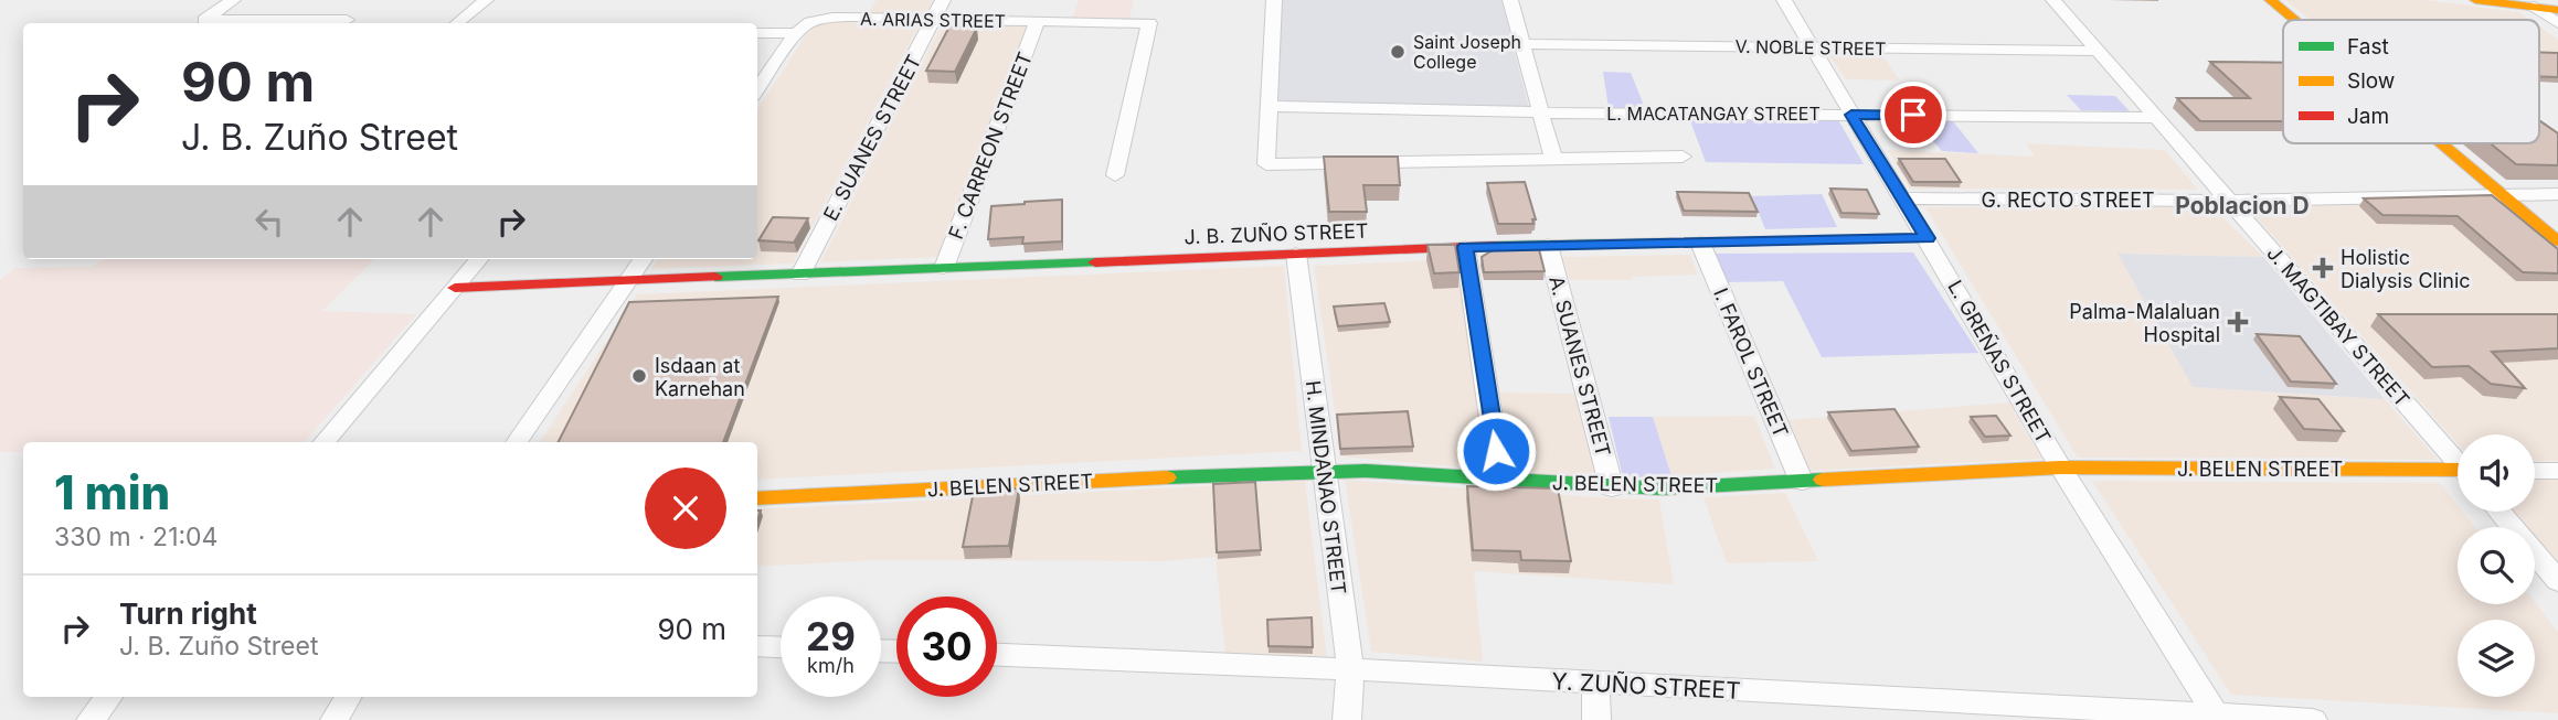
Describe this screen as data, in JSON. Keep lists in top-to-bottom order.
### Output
{
  "streets": {
    "street": [
      "A. ARIAS STREET",
      "V. NOBLE STREET",
      "L. MACATANGAY STREET",
      "E. SUANES STREET",
      "F. CARREON STREET",
      "G. RECTO STREET",
      "J. B. ZUÑO STREET",
      "J. MAGTIBAY STREET",
      "L. GREÑAS STREET",
      "I. FAROL STREET",
      "A. SUANES STREET",
      "J. BELEN STREET",
      "H. MINDANAO STREET",
      "Y. ZUÑO STREET"
    ]
  },
  "crossings": [
    ["A. ARIAS STREET", "E. SUANES STREET"],
    ["A. ARIAS STREET", "F. CARREON STREET"],
    ["V. NOBLE STREET", "J. MAGTIBAY STREET"],
    ["V. NOBLE STREET", "L. GREÑAS STREET"],
    ["L. MACATANGAY STREET", "J. MAGTIBAY STREET"],
    ["L. MACATANGAY STREET", "L. GREÑAS STREET"],
    ["E. SUANES STREET", "J. B. ZUÑO STREET"],
    ["F. CARREON STREET", "J. B. ZUÑO STREET"],
    ["G. RECTO STREET", "J. MAGTIBAY STREET"],
    ["G. RECTO STREET", "L. GREÑAS STREET"],
    ["J. B. ZUÑO STREET", "L. GREÑAS STREET"],
    ["J. B. ZUÑO STREET", "I. FAROL STREET"],
    ["J. B. ZUÑO STREET", "A. SUANES STREET"],
    ["J. B. ZUÑO STREET", "H. MINDANAO STREET"],
    ["L. GREÑAS STREET", "J. BELEN STREET"],
    ["L. GREÑAS STREET", "Y. ZUÑO STREET"],
    ["I. FAROL STREET", "J. BELEN STREET"],
    ["A. SUANES STREET", "J. BELEN STREET"],
    ["J. BELEN STREET", "H. MINDANAO STREET"],
    ["H. MINDANAO STREET", "Y. ZUÑO STREET"]
  ],
  "districts": ["Poblacion D"],
  "places": {
    "other": ["Saint Joseph College", "Isdaan at Karnehan"],
    "health": ["Holistic Dialysis Clinic", "Palma-Malaluan Hospital"]
  },
  "legend": ["Fast", "Slow", "Jam"],
  "page": {
    "turn": ["90 m", "J. B. Zuño Street"],
    "heading": ["1 min", "330 m · 21:04"],
    "list": [
      {
        "name": "Turn right",
        "note": "J. B. Zuño Street",
        "value": "90 m"
      }
    ],
    "speed": "29 km/h",
    "limit": "30"
  }
}
